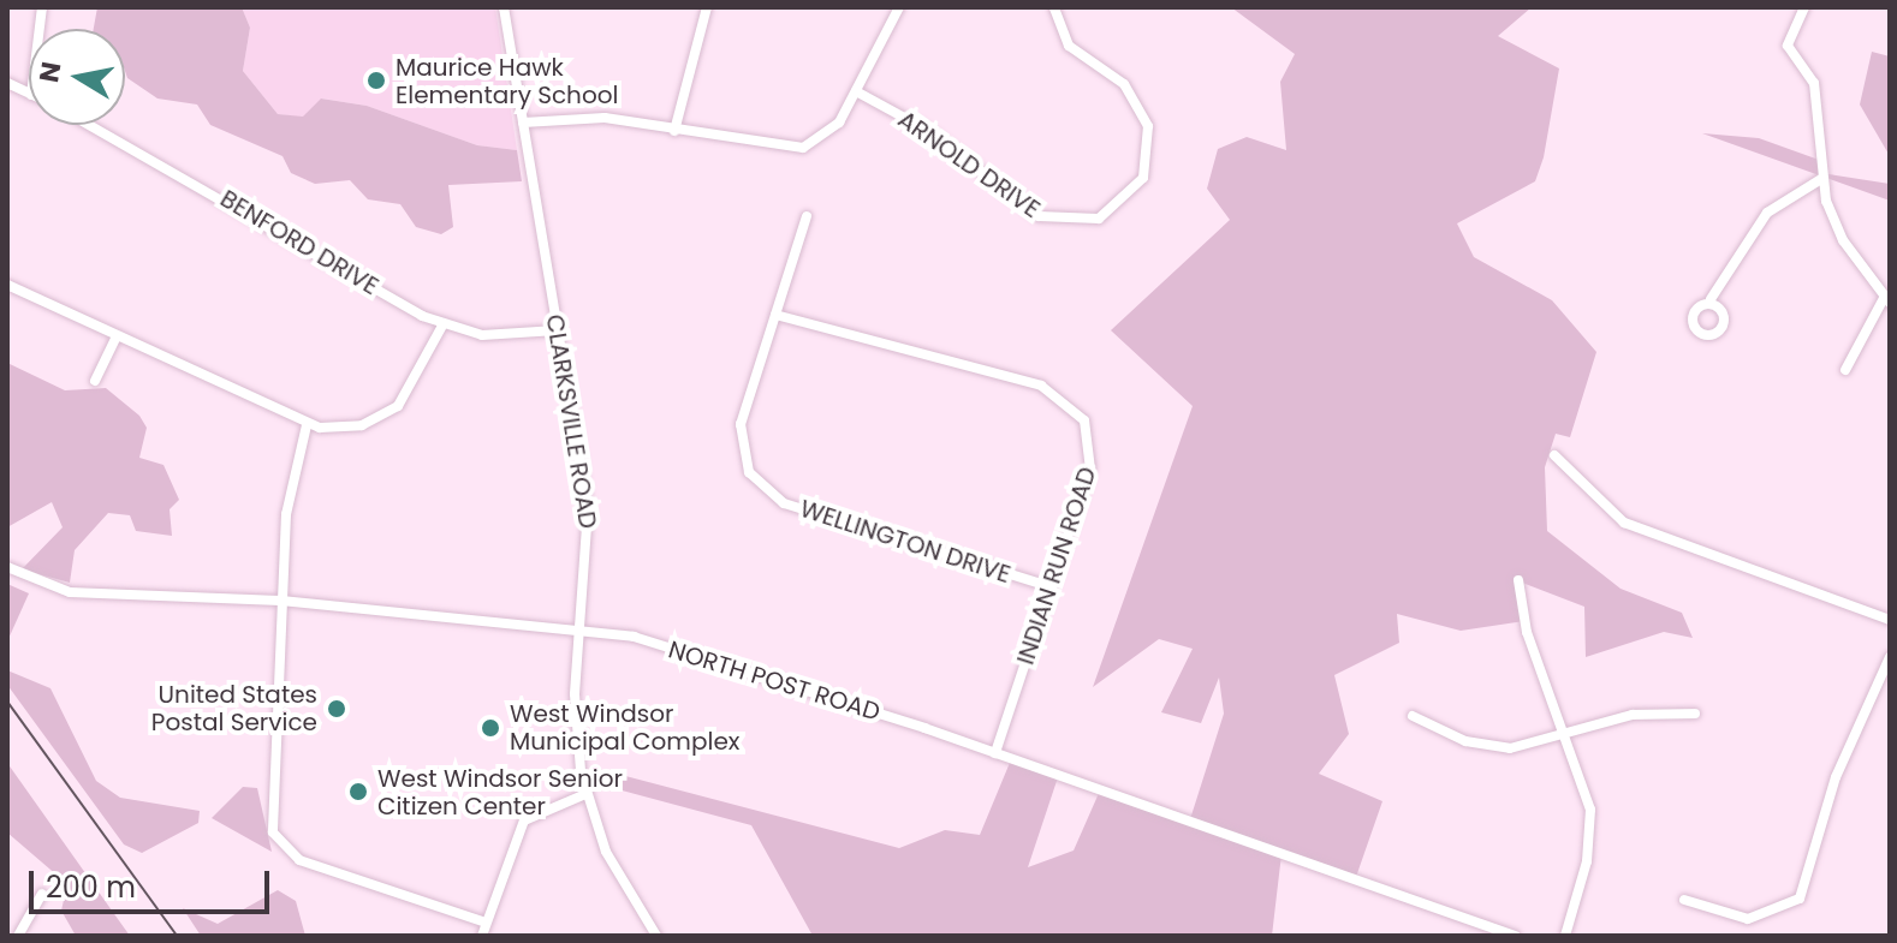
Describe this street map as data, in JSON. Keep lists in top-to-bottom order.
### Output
{
  "streets": {
    "street": [
      "ARNOLD DRIVE",
      "BENFORD DRIVE",
      "CLARKSVILLE ROAD",
      "WELLINGTON DRIVE",
      "INDIAN RUN ROAD",
      "NORTH POST ROAD"
    ]
  },
  "crossings": [
    ["BENFORD DRIVE", "CLARKSVILLE ROAD"],
    ["CLARKSVILLE ROAD", "NORTH POST ROAD"],
    ["WELLINGTON DRIVE", "INDIAN RUN ROAD"],
    ["INDIAN RUN ROAD", "NORTH POST ROAD"]
  ],
  "places": [
    "Maurice Hawk Elementary School",
    "United States Postal Service",
    "West Windsor Municipal Complex",
    "West Windsor Senior Citizen Center"
  ],
  "scale_bar": "200 m",
  "north": "left"
}
